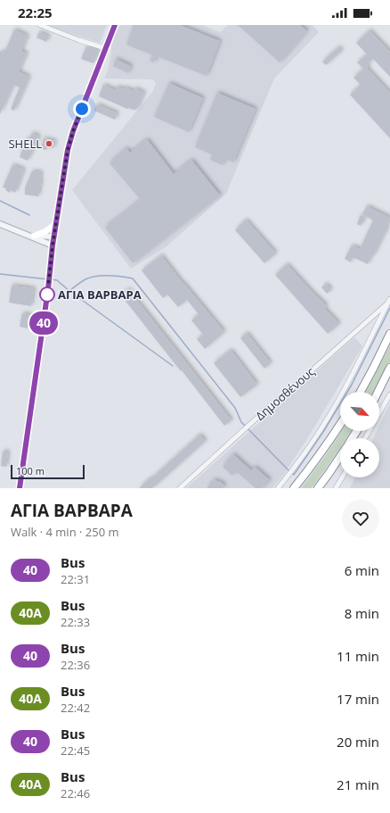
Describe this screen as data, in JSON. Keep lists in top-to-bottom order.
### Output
{
  "streets": {
    "street": ["Δημοσθένους"]
  },
  "places": ["SHELL", "ΑΓΙΑ ΒΑΡΒΑΡΑ"],
  "lines": ["bus line 40"],
  "scale_bar": "100 m",
  "north": "bottom right",
  "page": {
    "status": "22:25",
    "on_map": "40",
    "scale": "100 m",
    "heading": ["ΑΓΙΑ ΒΑΡΒΑΡΑ", "Walk · 4 min · 250 m"],
    "list": [
      {
        "mark": "40",
        "name": "Bus",
        "note": "22:31",
        "value": "6 min"
      },
      {
        "mark": "40Α",
        "name": "Bus",
        "note": "22:33",
        "value": "8 min"
      },
      {
        "mark": "40",
        "name": "Bus",
        "note": "22:36",
        "value": "11 min"
      },
      {
        "mark": "40Α",
        "name": "Bus",
        "note": "22:42",
        "value": "17 min"
      },
      {
        "mark": "40",
        "name": "Bus",
        "note": "22:45",
        "value": "20 min"
      },
      {
        "mark": "40Α",
        "name": "Bus",
        "note": "22:46",
        "value": "21 min"
      }
    ]
  }
}
